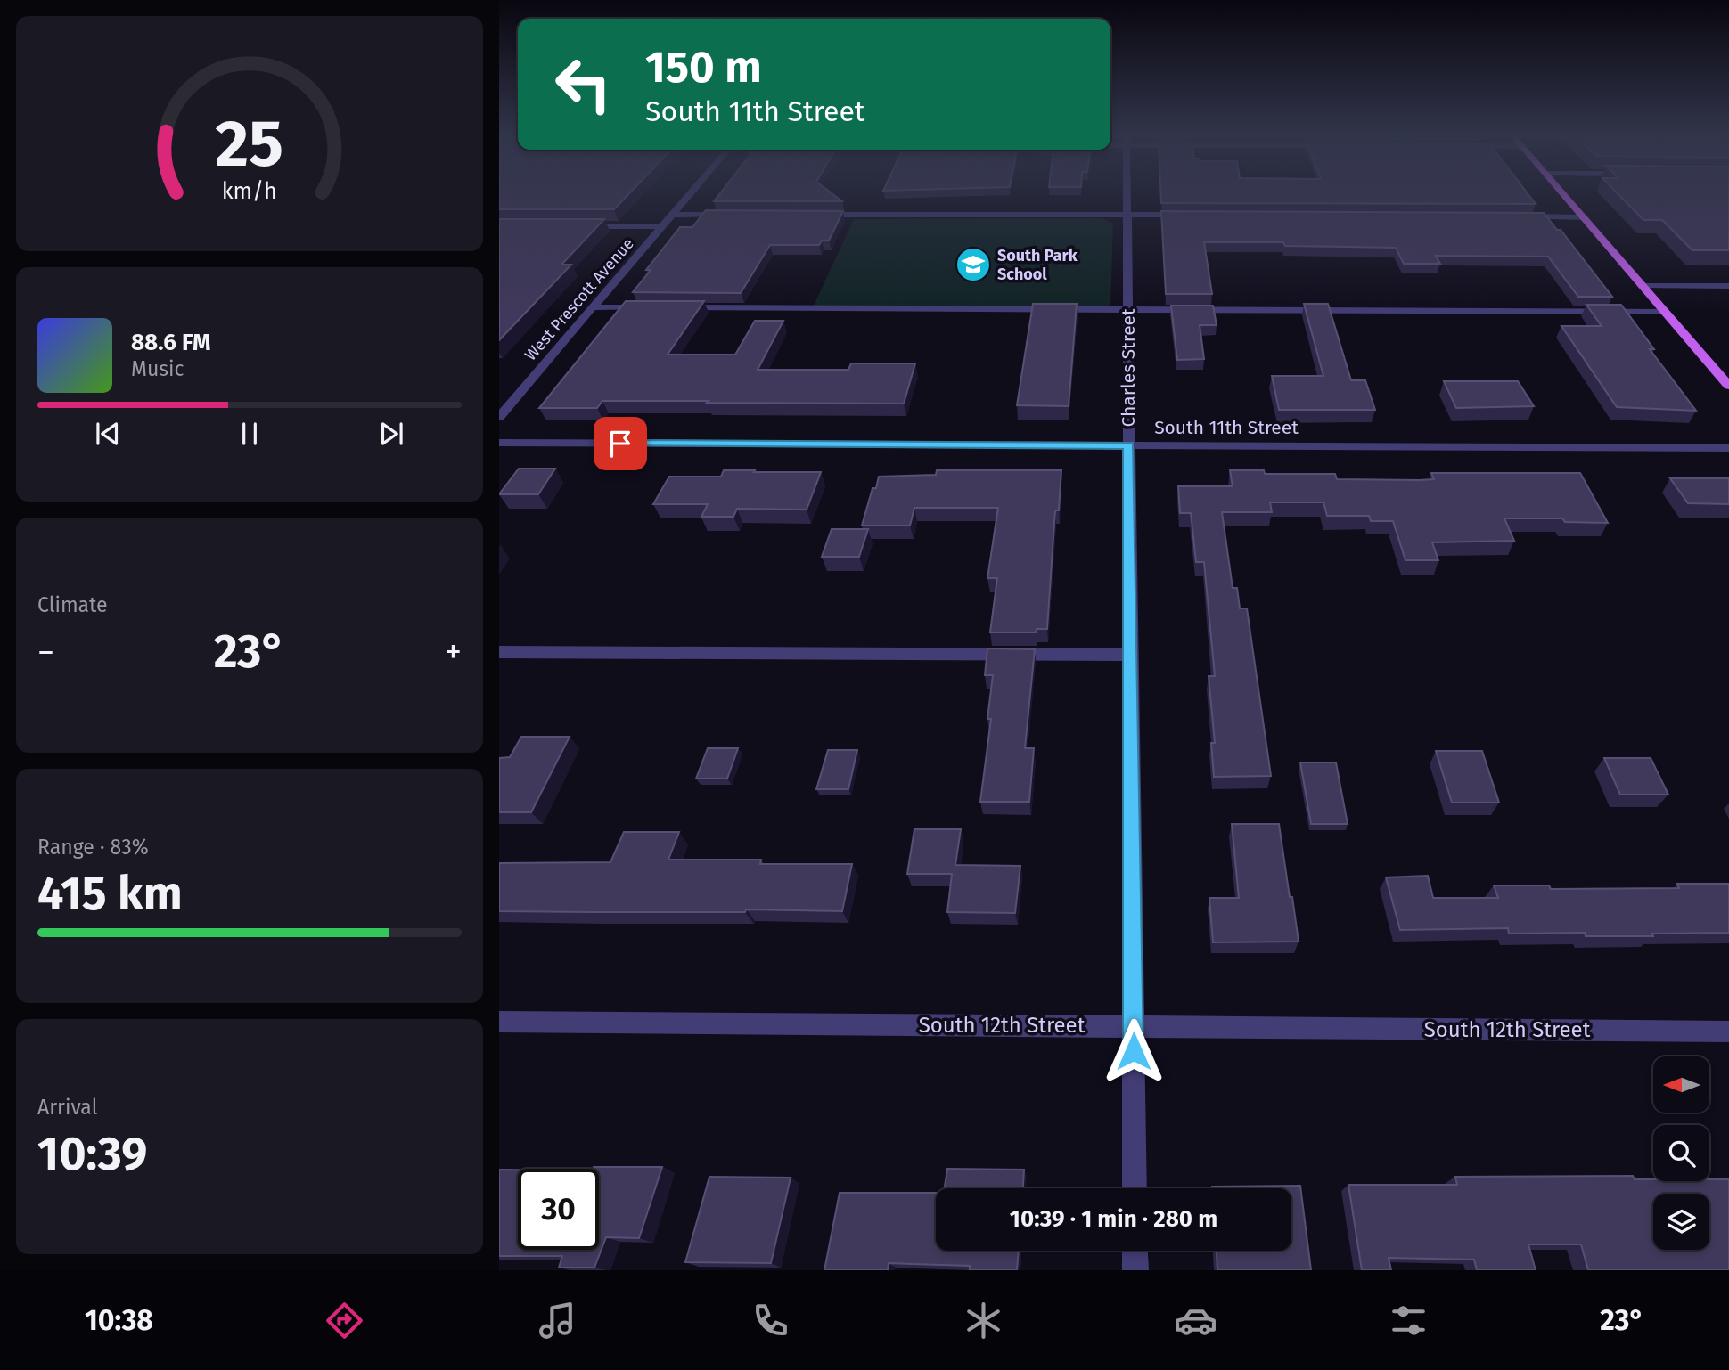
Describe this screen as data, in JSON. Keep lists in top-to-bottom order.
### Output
{
  "streets": {
    "street": [
      "West Prescott Avenue",
      "Charles Street",
      "South 11th Street",
      "South 12th Street"
    ]
  },
  "crossings": [
    ["Charles Street", "South 11th Street"],
    ["Charles Street", "South 12th Street"]
  ],
  "places": {
    "school or university": ["South Park School"]
  },
  "north": "left",
  "page": {
    "turn": ["150 m", "South 11th Street"],
    "song": ["88.6 FM", "Music"],
    "tile": [
      "Climate",
      ["Range · 83%", "415 km"],
      ["Arrival", "10:39"]
    ],
    "heat": ["−", "23°", "+"],
    "limit": "30",
    "trip": "10:39 · 1 min · 280 m",
    "tabs": ["10:38", "23°"],
    "gauge": ["25", "km/h"]
  }
}
